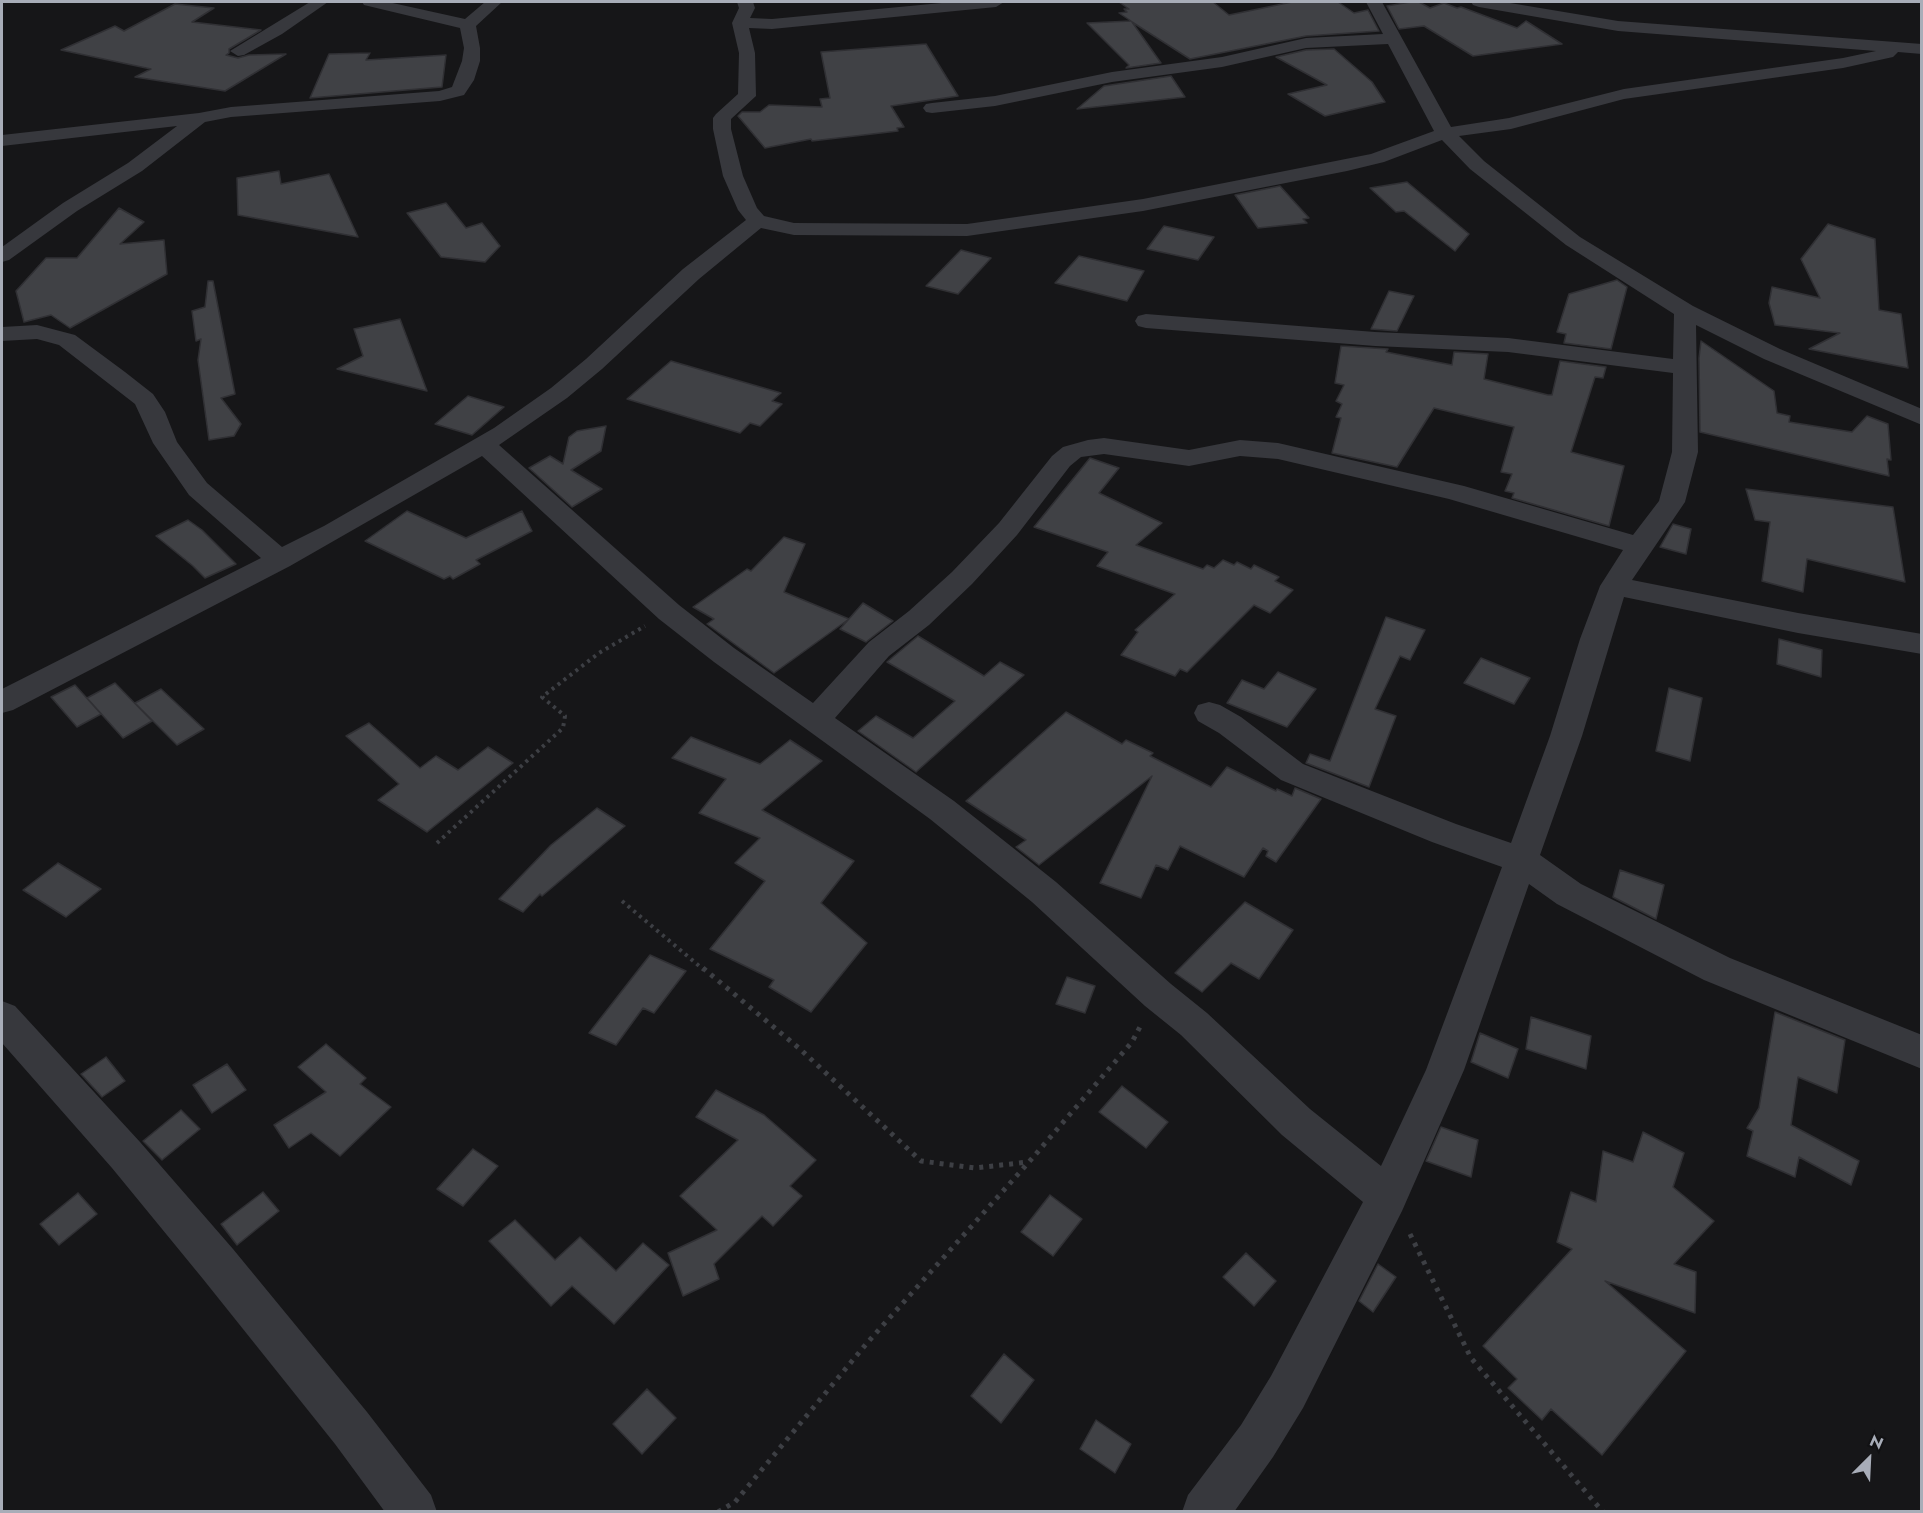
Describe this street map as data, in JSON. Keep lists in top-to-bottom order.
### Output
{
  "north": "top right"
}
